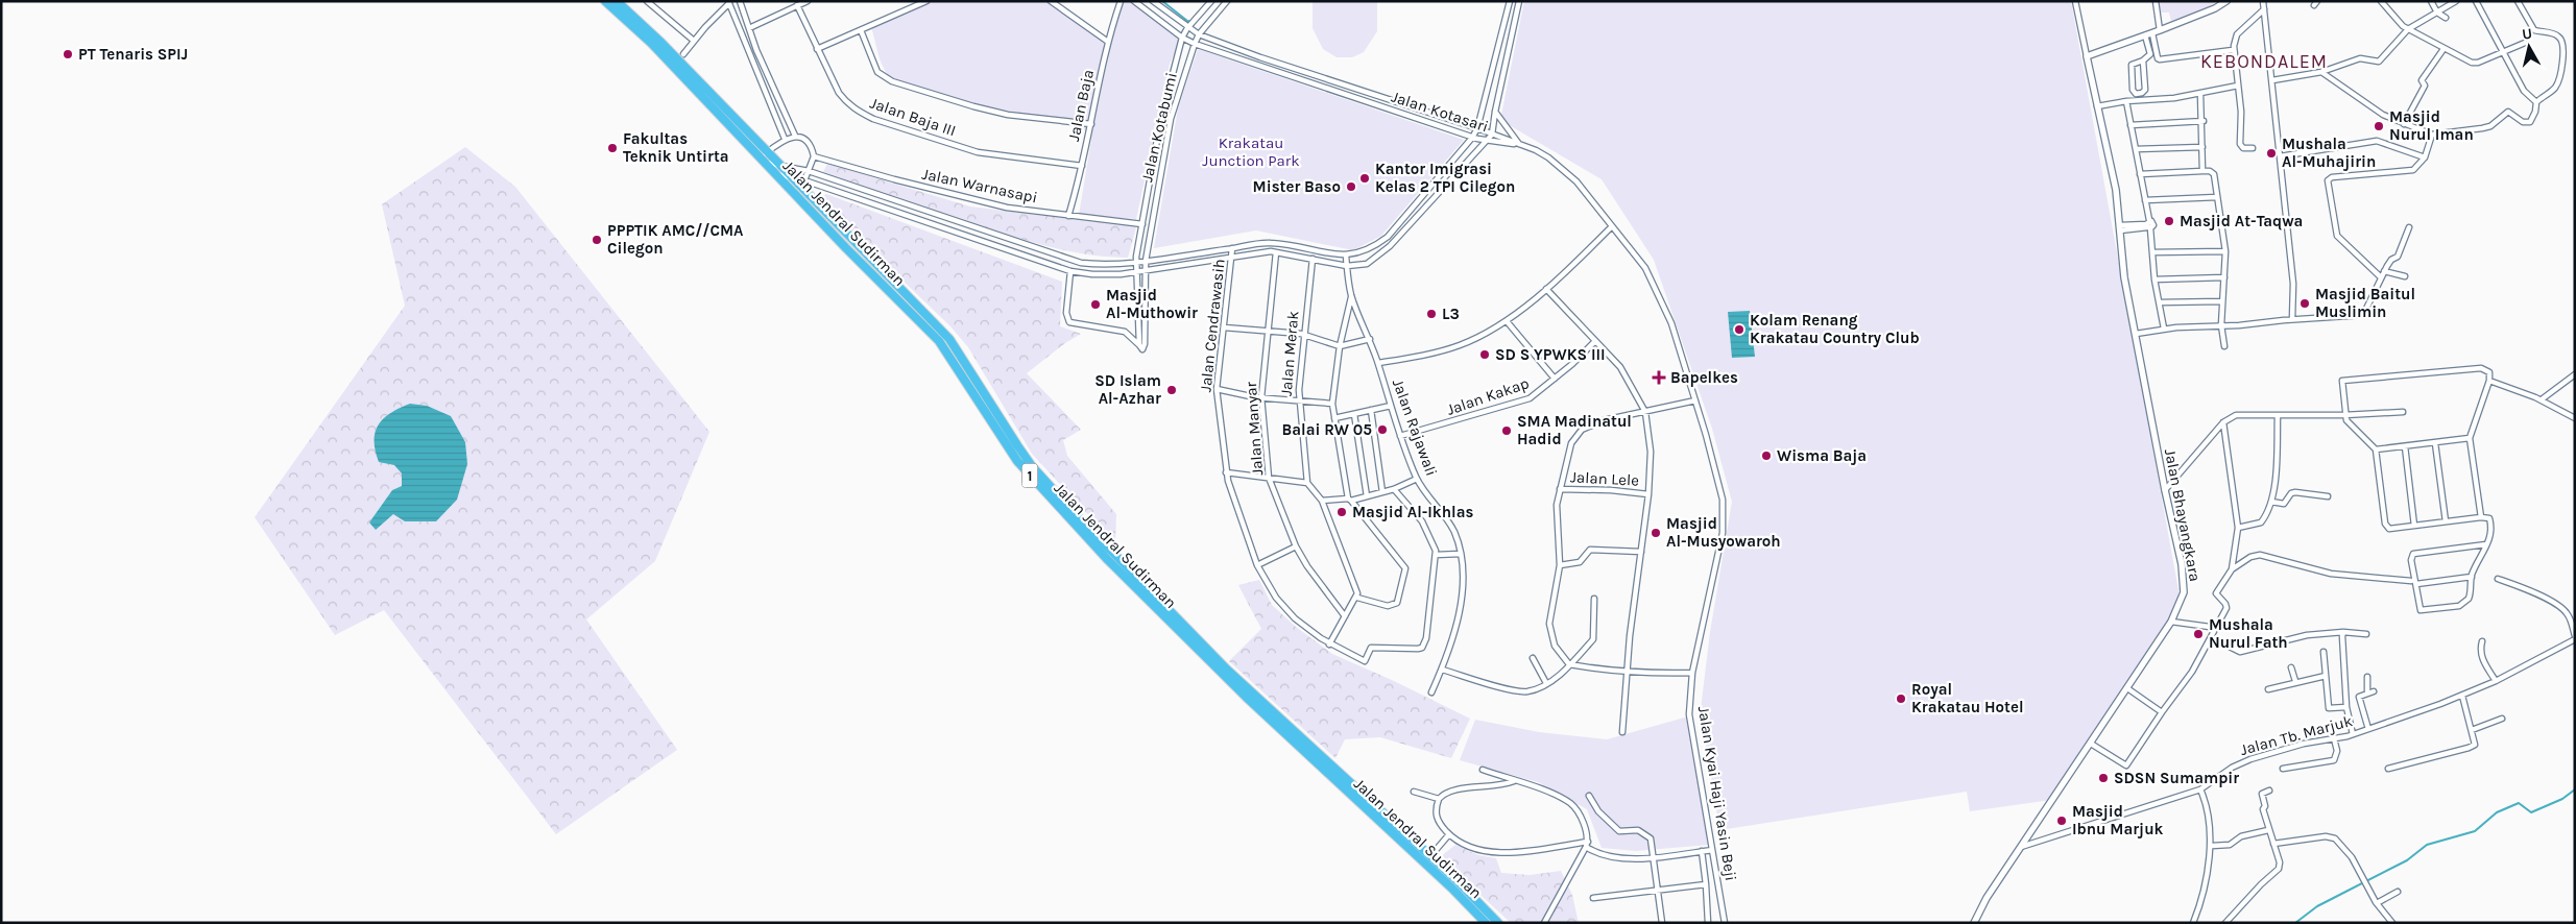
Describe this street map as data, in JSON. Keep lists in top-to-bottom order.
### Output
{
  "streets": {
    "highway": ["Jalan Jendral Sudirman", "1"],
    "street": [
      "Jalan Baja",
      "Jalan Kotasari",
      "Jalan Baja III",
      "Jalan Kotabumi",
      "Jalan Warnasapi",
      "Jalan Cendrawasih",
      "Jalan Merak",
      "Jalan Kakap",
      "Jalan Rajawali",
      "Jalan Manyar",
      "Jalan Lele",
      "Jalan Bhayangkara",
      "Jalan Tb. Marjuk",
      "Jalan Kyai Haji Yasin Beji"
    ]
  },
  "crossings": [
    ["Jalan Baja", "Jalan Baja III"],
    ["Jalan Baja", "Jalan Warnasapi"],
    ["Jalan Kotasari", "Jalan Kotabumi"],
    ["Jalan Kotasari", "Jalan Kyai Haji Yasin Beji"],
    ["Jalan Kotabumi", "Jalan Warnasapi"],
    ["Jalan Jendral Sudirman", "1"],
    ["Jalan Kakap", "Jalan Rajawali"],
    ["Jalan Bhayangkara", "Jalan Tb. Marjuk"]
  ],
  "districts": ["KEBONDALEM"],
  "parks": ["Krakatau Junction Park"],
  "places": {
    "other": [
      "PT Tenaris SPIJ",
      "Masjid Nurul Iman",
      "Fakultas Teknik Untirta",
      "Mushala Al-Muhajirin",
      "Kantor Imigrasi Kelas 2 TPI Cilegon",
      "Mister Baso",
      "Masjid At-Taqwa",
      "PPPTIK AMC//CMA Cilegon",
      "Masjid Baitul Muslimin",
      "Masjid Al-Muthowir",
      "L3",
      "Kolam Renang Krakatau Country Club",
      "SD S YPWKS III",
      "SD Islam Al-Azhar",
      "Balai RW 05",
      "SMA Madinatul Hadid",
      "Wisma Baja",
      "Masjid Al-Ikhlas",
      "Masjid Al-Musyowaroh",
      "Mushala Nurul Fath",
      "Royal Krakatau Hotel",
      "SDSN Sumampir",
      "Masjid Ibnu Marjuk"
    ],
    "health": ["Bapelkes"]
  },
  "north": "top"
}
